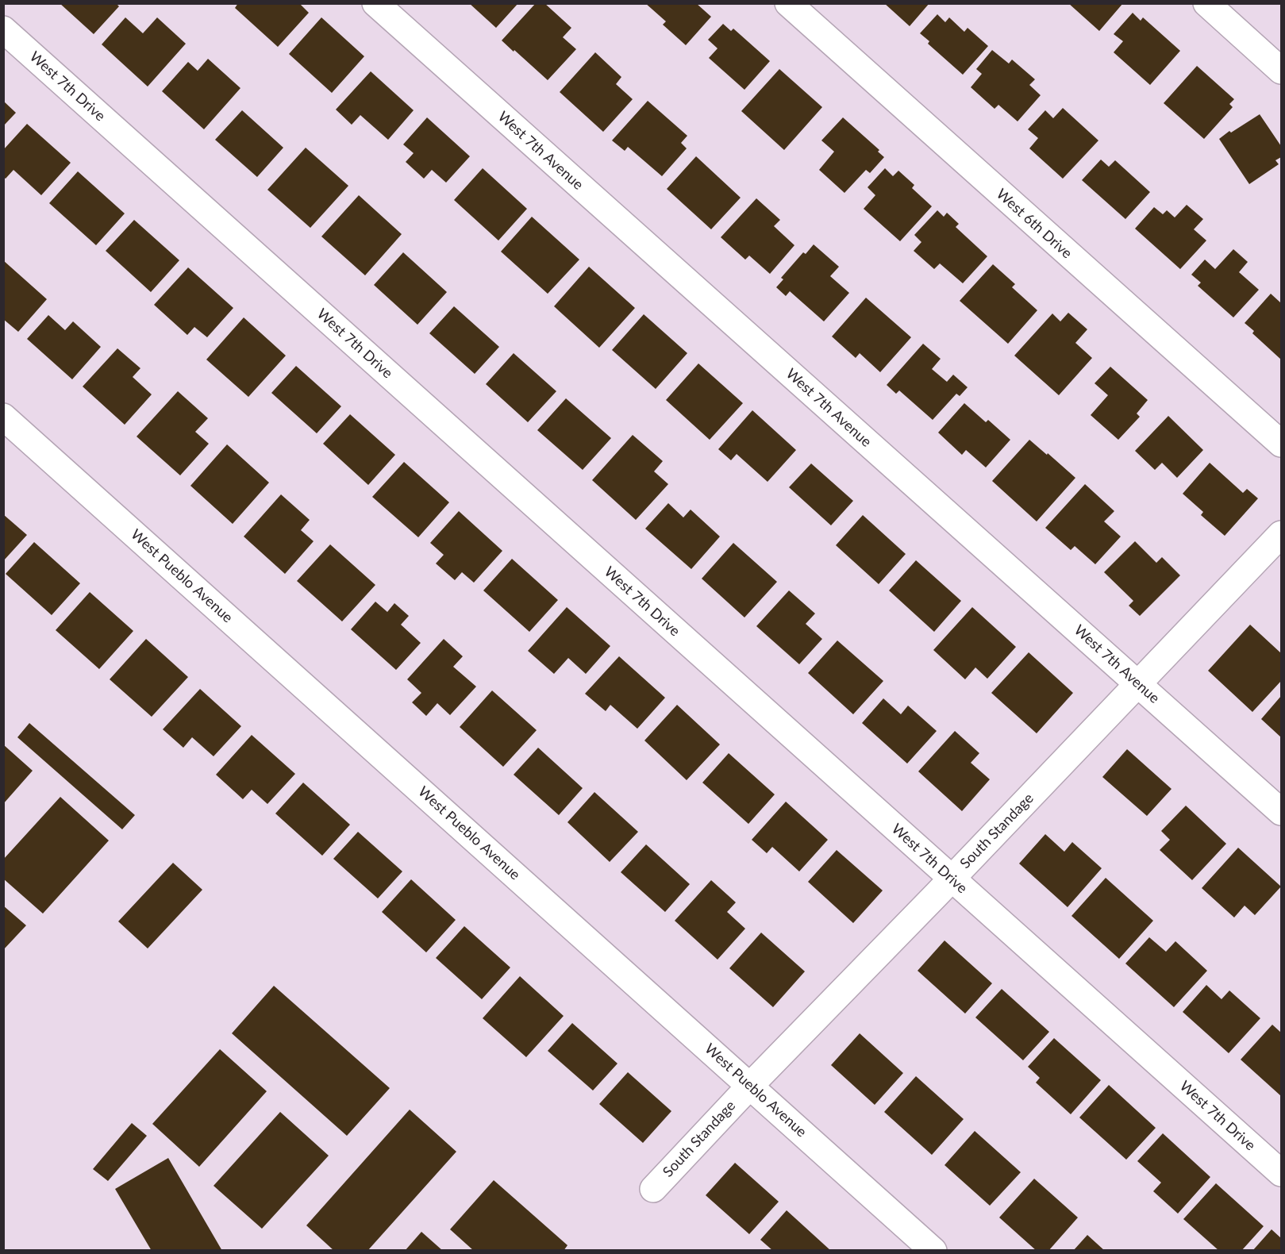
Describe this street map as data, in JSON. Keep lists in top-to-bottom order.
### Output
{
  "streets": {
    "street": [
      "West 7th Drive",
      "West 7th Avenue",
      "West 6th Drive",
      "West Pueblo Avenue",
      "South Standage"
    ]
  },
  "crossings": [
    ["West 7th Drive", "South Standage"],
    ["West 7th Avenue", "South Standage"],
    ["West Pueblo Avenue", "South Standage"]
  ]
}
